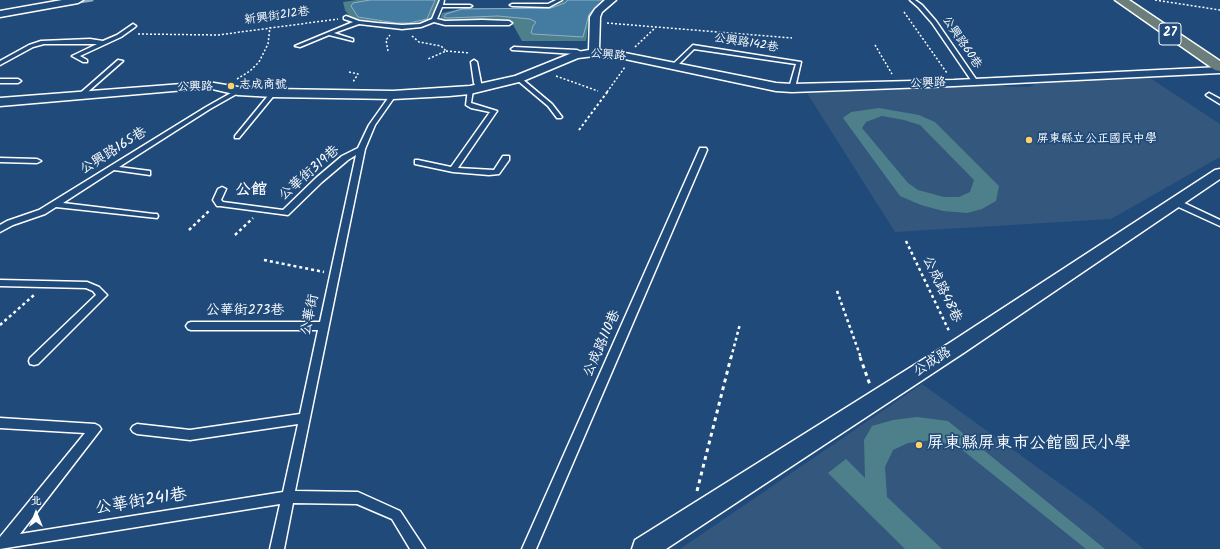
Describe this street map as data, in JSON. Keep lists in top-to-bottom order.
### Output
{
  "streets": {
    "main road": ["27"],
    "street": ["公興路", "公成路"],
    "lane": [
      "公興路60巷",
      "公興路142巷",
      "公興路165巷",
      "公華街319巷",
      "公華街273巷",
      "公華街",
      "公成路110巷",
      "公華街241巷"
    ],
    "path": ["新興街212巷", "公成路48巷"]
  },
  "crossings": [
    ["27", "公興路"],
    ["公興路60巷", "公興路"],
    ["公興路142巷", "公興路"],
    ["公興路", "公興路165巷"],
    ["公興路", "公華街"],
    ["公華街319巷", "公華街"],
    ["公成路48巷", "公成路"],
    ["公華街273巷", "公華街"],
    ["公華街", "公華街241巷"]
  ],
  "districts": ["公館"],
  "places": ["志成商號", "屏東縣立公正國民中學", "屏東縣屏東市公館國民小學"],
  "north": "top"
}
